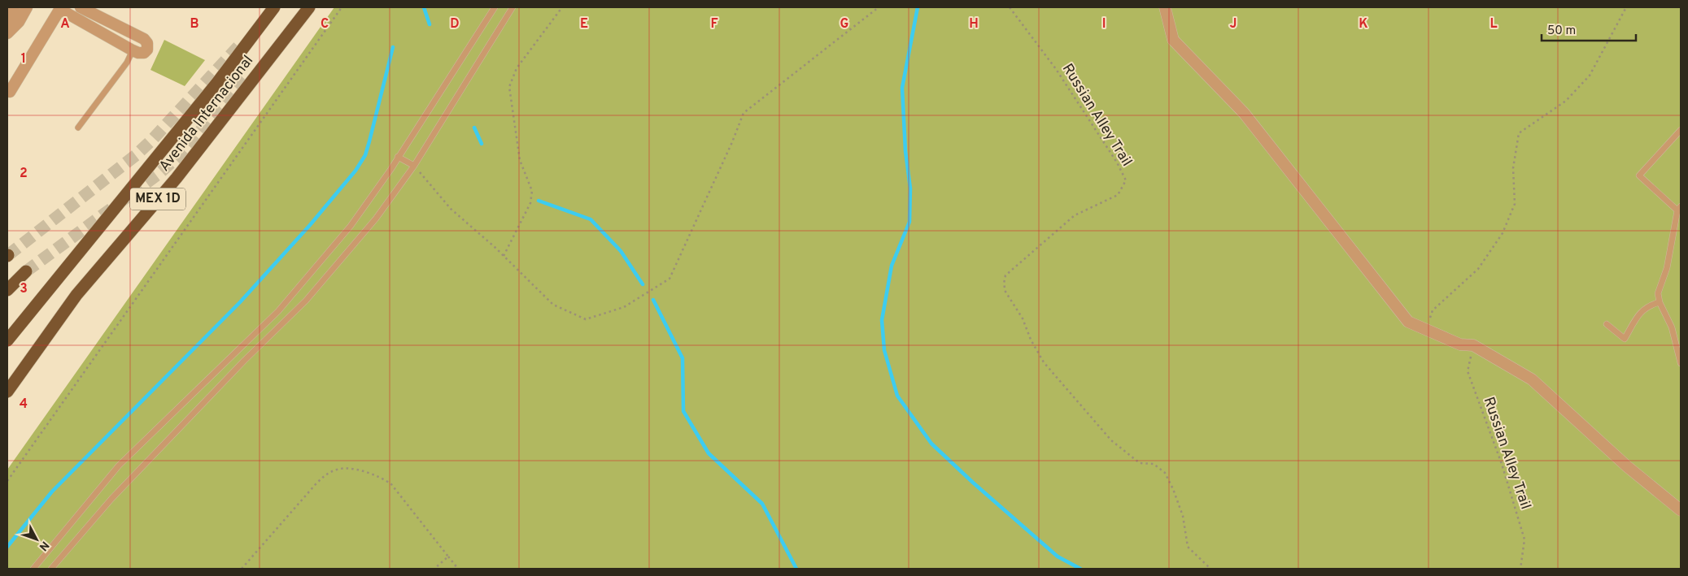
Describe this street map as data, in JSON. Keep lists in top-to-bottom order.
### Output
{
  "streets": {
    "highway": ["Avenida Internacional", "MEX 1D"],
    "path": ["Russian Alley Trail"]
  },
  "scale_bar": "50 m",
  "north": "bottom right",
  "grid": {
    "columns": [
      "A",
      "B",
      "C",
      "D",
      "E",
      "F",
      "G",
      "H",
      "I",
      "J",
      "K",
      "L"
    ],
    "rows": [
      "1",
      "2",
      "3",
      "4"
    ]
  }
}
